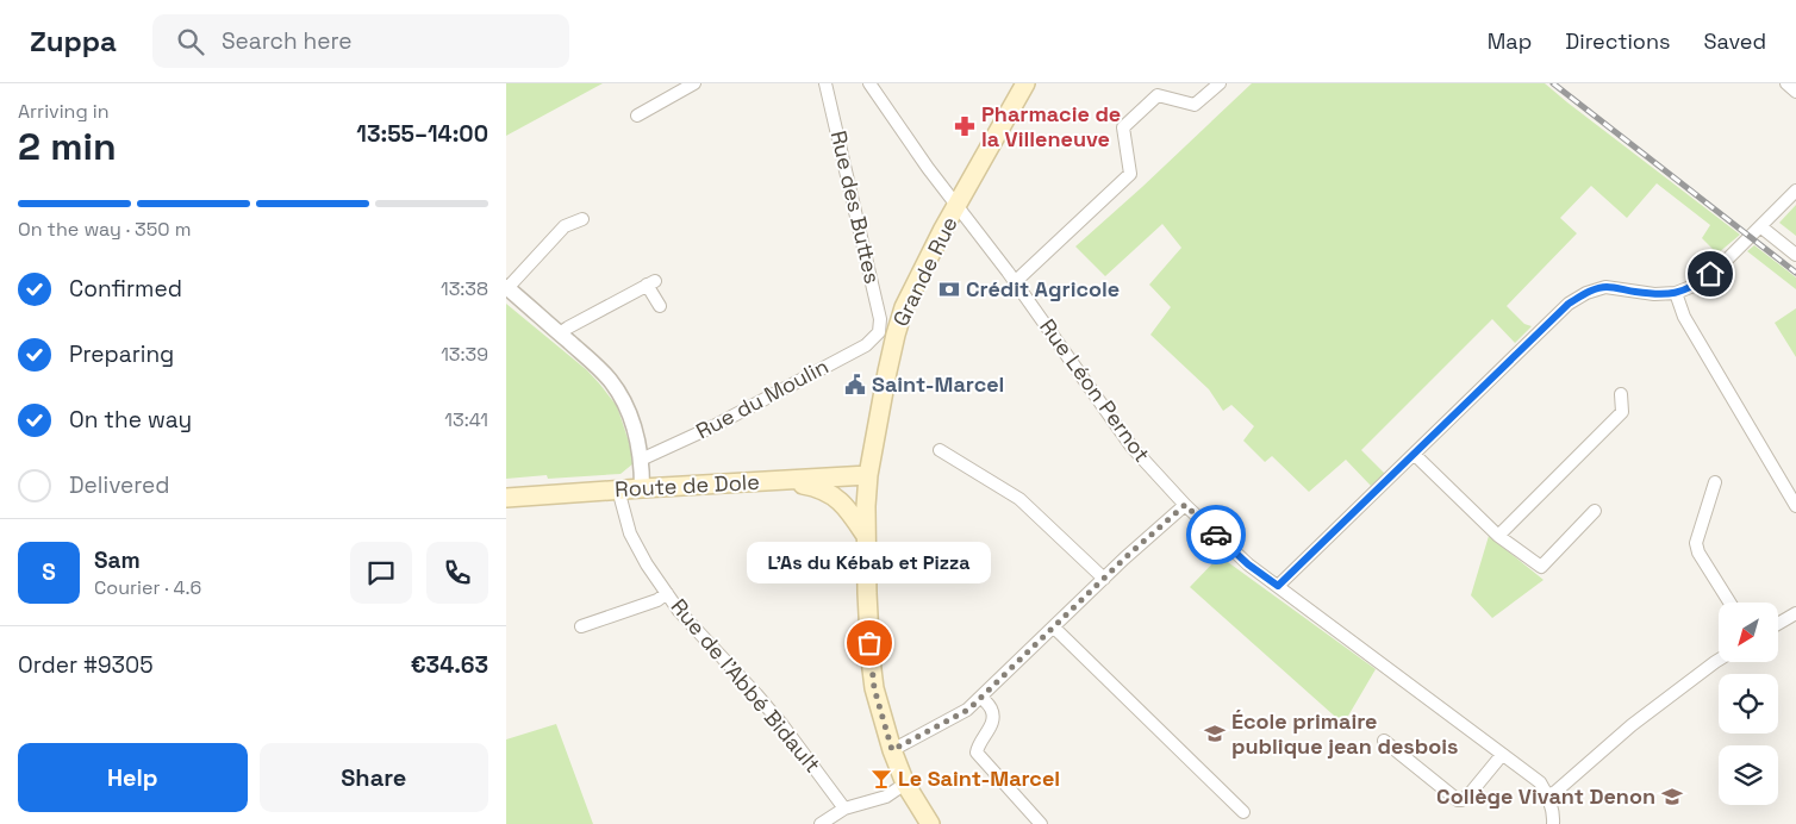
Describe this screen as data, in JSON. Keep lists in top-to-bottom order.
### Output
{
  "streets": {
    "main road": ["Grande Rue", "Route de Dole"],
    "street": [
      "Rue des Buttes",
      "Rue Léon Pernot",
      "Rue du Moulin",
      "Rue de l'Abbé Bidault"
    ]
  },
  "crossings": [
    ["Rue des Buttes", "Rue du Moulin"],
    ["Grande Rue", "Rue Léon Pernot"],
    ["Grande Rue", "Route de Dole"],
    ["Route de Dole", "Rue de l'Abbé Bidault"]
  ],
  "places": {
    "pharmacy": ["Pharmacie de la Villeneuve"],
    "bank": ["Crédit Agricole"],
    "public building": ["Saint-Marcel"],
    "other": ["L'As du Kébab et Pizza"],
    "school or university": ["École primaire publique jean desbois", "Collège Vivant Denon"],
    "bar": ["Le Saint-Marcel"]
  },
  "north": "bottom left",
  "page": {
    "header": "Zuppa",
    "search": "Search here",
    "nav": ["Map", "Directions", "Saved"],
    "heading": ["2 min", "Arriving in", "13:55–14:00"],
    "panel": [
      "Sam",
      "Courier · 4.6",
      "Order #9305",
      "€34.63"
    ],
    "bar": "On the way · 350 m",
    "list": [
      ["Confirmed", "13:38"],
      ["Preparing", "13:39"],
      ["On the way", "13:41"],
      "Delivered"
    ],
    "round": "S",
    "bubble": "L'As du Kébab et Pizza",
    "buttons": ["Help", "Share"]
  }
}
